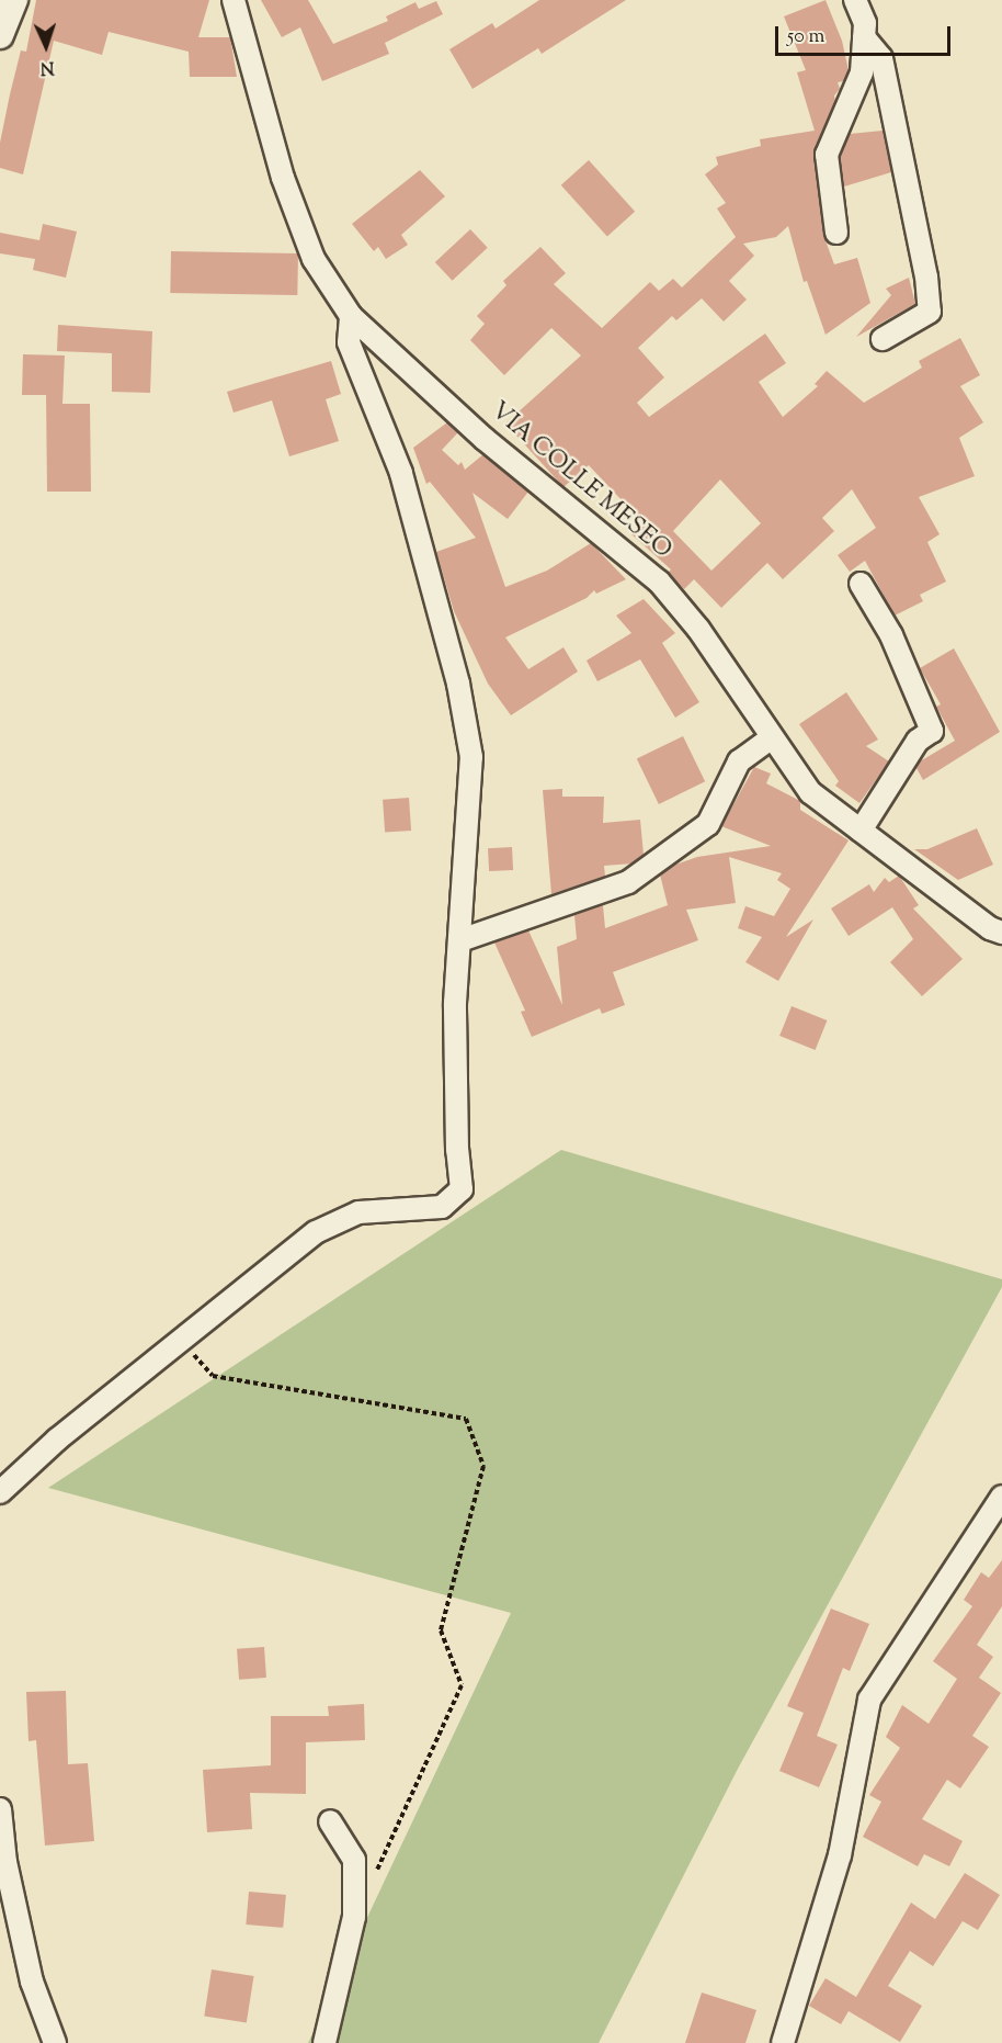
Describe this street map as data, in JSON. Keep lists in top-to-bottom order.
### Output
{
  "streets": {
    "street": ["VIA COLLE MESEO"]
  },
  "scale_bar": "50 m",
  "north": "bottom"
}
